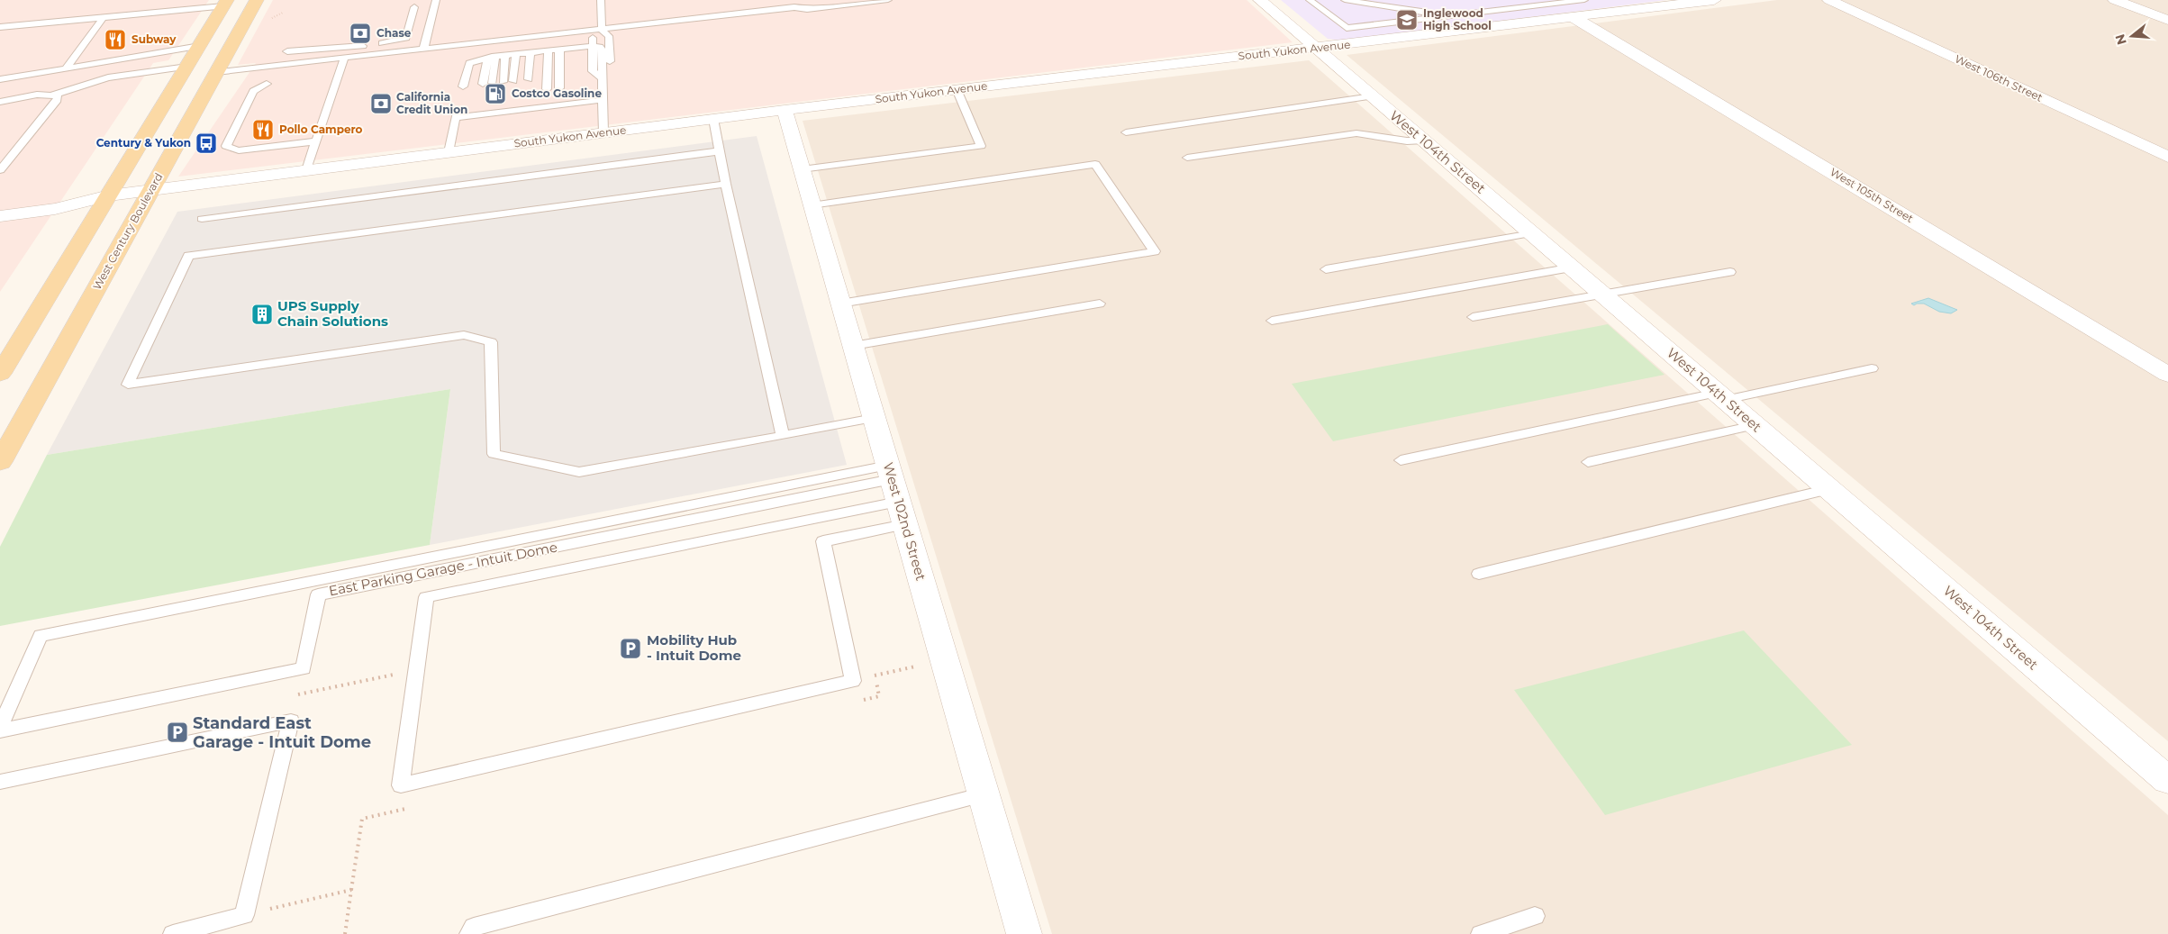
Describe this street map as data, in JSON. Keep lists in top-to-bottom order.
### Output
{
  "streets": {
    "main road": ["West Century Boulevard"],
    "street": [
      "South Yukon Avenue",
      "West 106th Street",
      "West 104th Street",
      "West 105th Street",
      "West 102nd Street"
    ],
    "lane": ["East Parking Garage - Intuit Dome"]
  },
  "crossings": [
    ["South Yukon Avenue", "West 104th Street"],
    ["South Yukon Avenue", "West 105th Street"],
    ["South Yukon Avenue", "West Century Boulevard"],
    ["South Yukon Avenue", "West 102nd Street"],
    ["West 102nd Street", "East Parking Garage - Intuit Dome"]
  ],
  "places": {
    "school or university": ["Inglewood High School"],
    "bank": ["Chase", "California Credit Union"],
    "restaurant": ["Subway", "Pollo Campero"],
    "fuel station": ["Costco Gasoline"],
    "bus stop": ["Century & Yukon"],
    "building": ["UPS Supply Chain Solutions"],
    "parking": ["Mobility Hub - Intuit Dome", "Standard East Garage - Intuit Dome"]
  },
  "north": "left"
}
